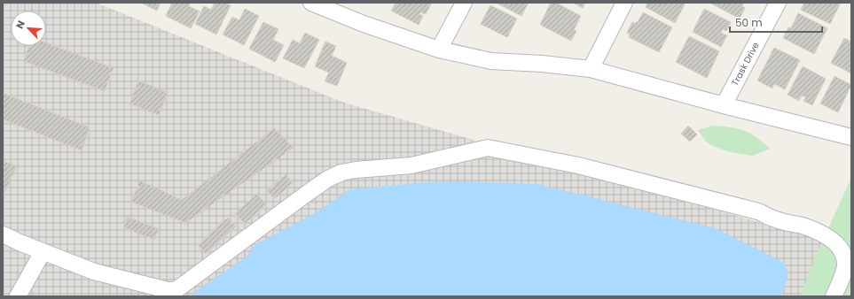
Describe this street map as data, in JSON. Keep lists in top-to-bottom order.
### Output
{
  "streets": {
    "street": ["Trask Drive"]
  },
  "scale_bar": "50 m",
  "north": "top left"
}
